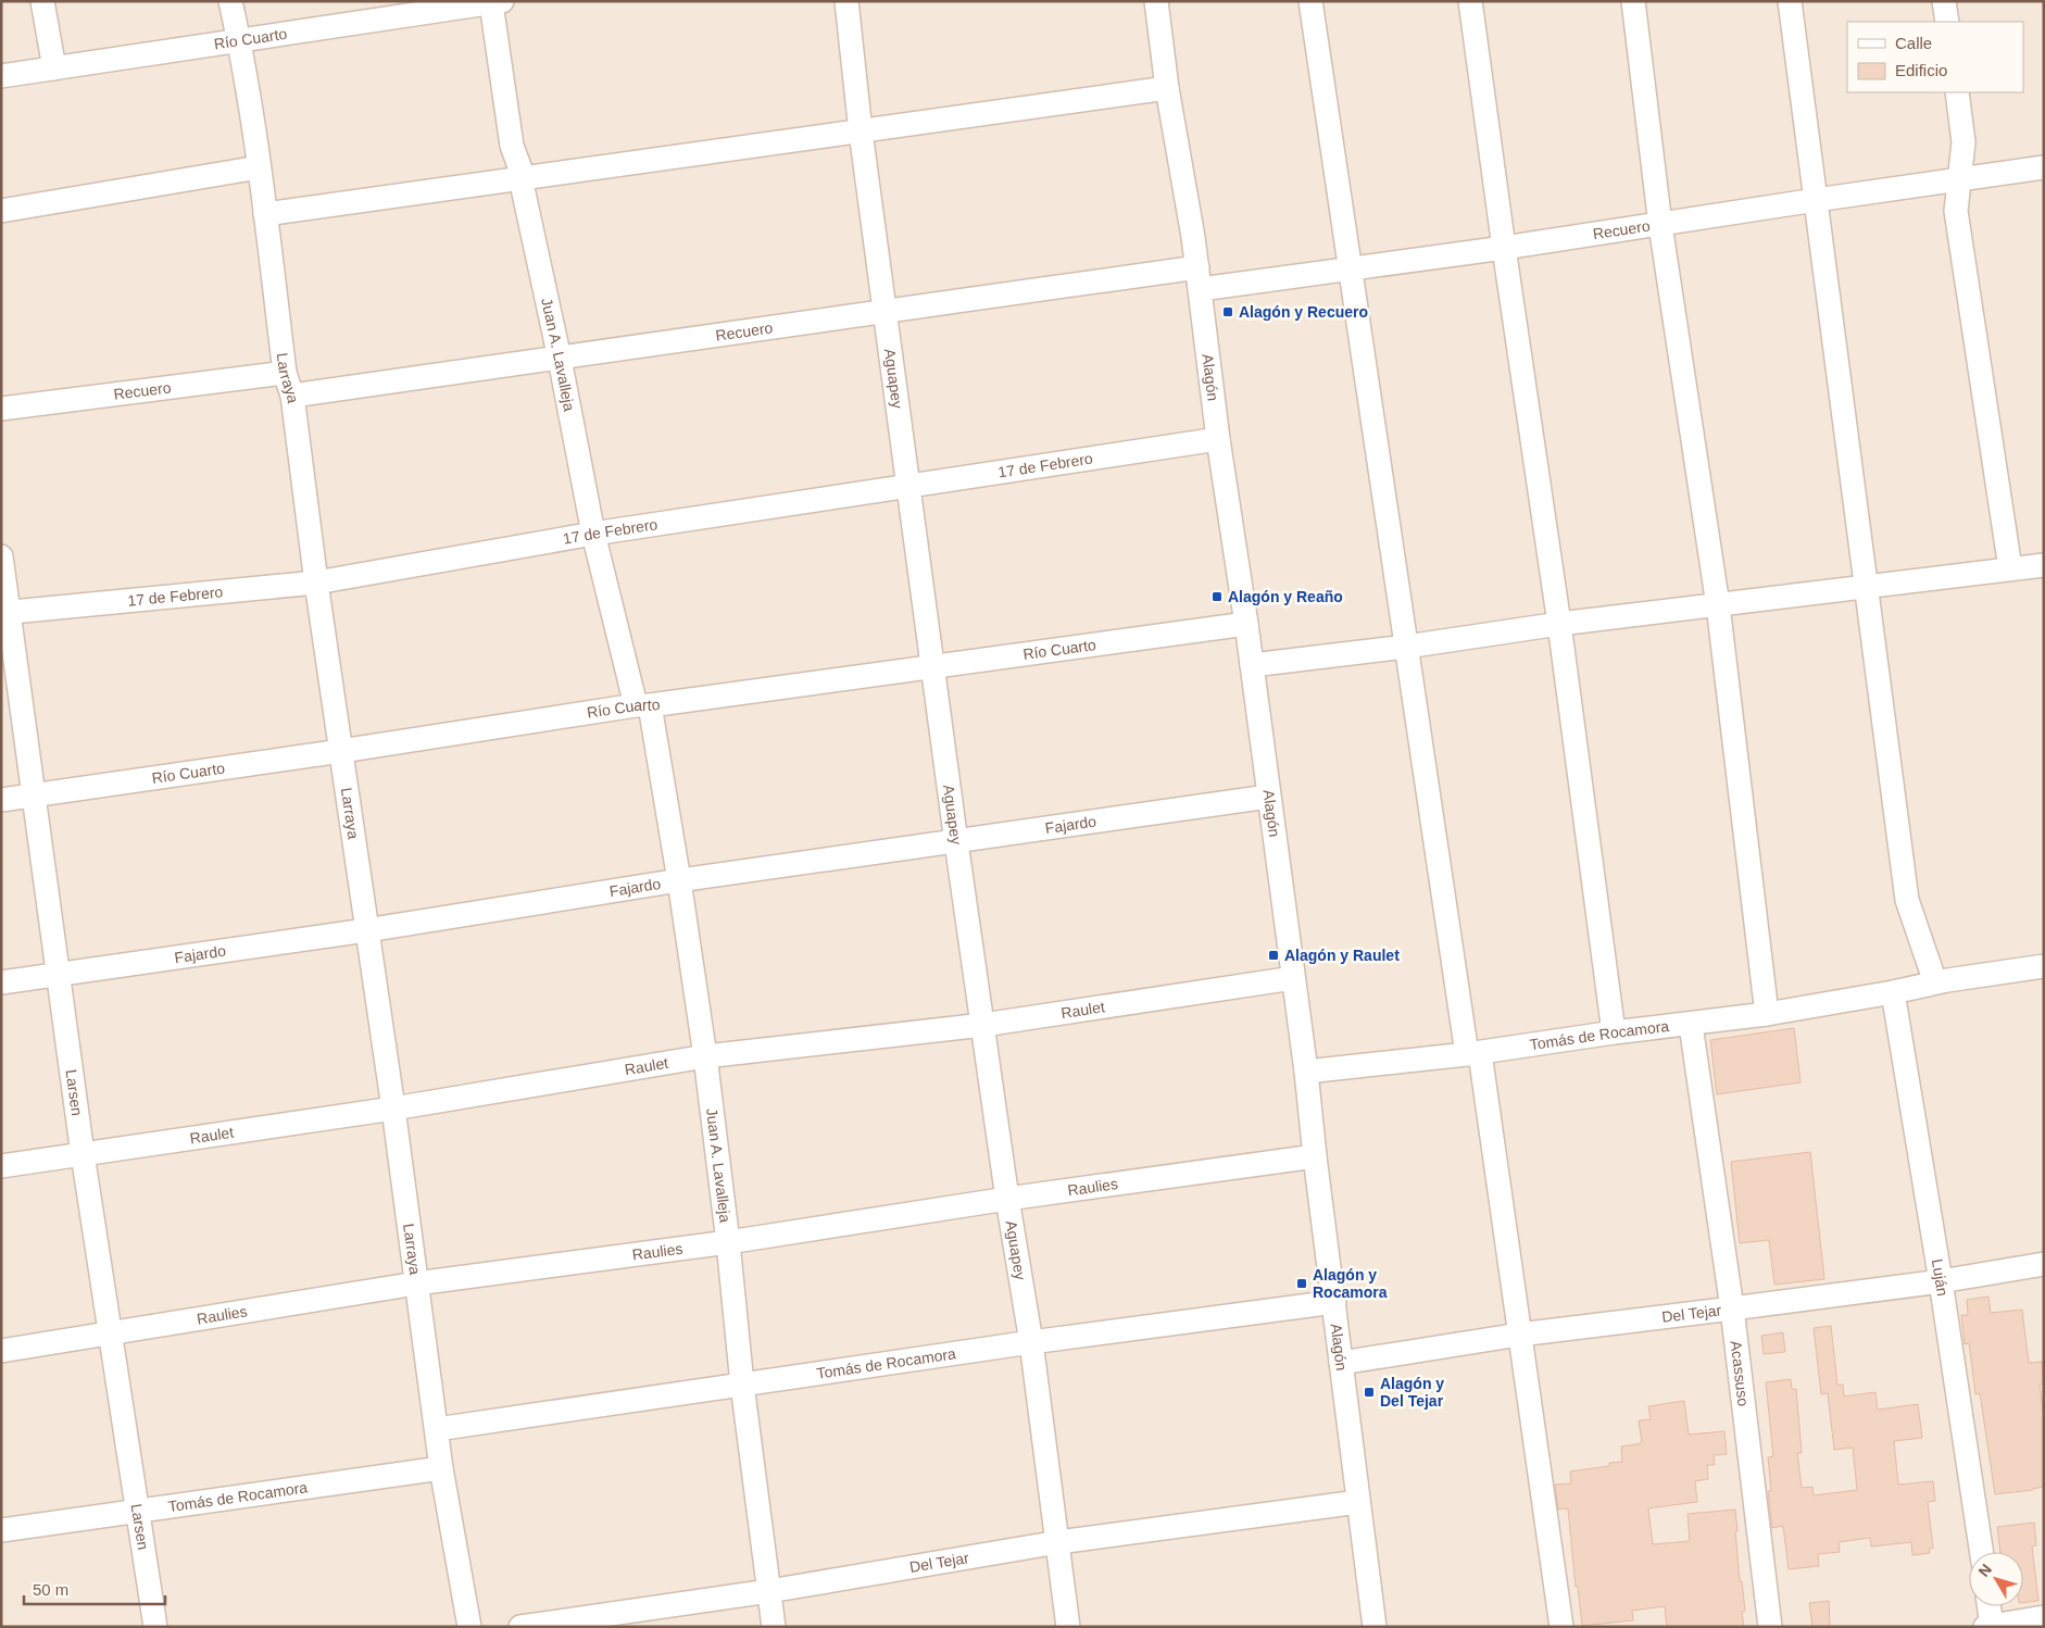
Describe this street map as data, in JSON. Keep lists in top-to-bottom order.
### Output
{
  "streets": {
    "street": [
      "Río Cuarto",
      "Recuero",
      "Juan A. Lavalleja",
      "Alagón",
      "Larraya",
      "Aguapey",
      "17 de Febrero",
      "Fajardo",
      "Raulet",
      "Tomás de Rocamora",
      "Larsen",
      "Raulies",
      "Luján",
      "Del Tejar",
      "Acassuso"
    ]
  },
  "crossings": [
    ["Río Cuarto", "Juan A. Lavalleja"],
    ["Río Cuarto", "Alagón"],
    ["Río Cuarto", "Larraya"],
    ["Río Cuarto", "Aguapey"],
    ["Río Cuarto", "Larsen"],
    ["Recuero", "Juan A. Lavalleja"],
    ["Recuero", "Alagón"],
    ["Recuero", "Larraya"],
    ["Recuero", "Aguapey"],
    ["Juan A. Lavalleja", "17 de Febrero"],
    ["Juan A. Lavalleja", "Fajardo"],
    ["Juan A. Lavalleja", "Raulet"],
    ["Juan A. Lavalleja", "Tomás de Rocamora"],
    ["Juan A. Lavalleja", "Raulies"],
    ["Juan A. Lavalleja", "Del Tejar"],
    ["Alagón", "17 de Febrero"],
    ["Alagón", "Fajardo"],
    ["Alagón", "Raulet"],
    ["Alagón", "Tomás de Rocamora"],
    ["Alagón", "Raulies"],
    ["Alagón", "Del Tejar"],
    ["Larraya", "17 de Febrero"],
    ["Larraya", "Fajardo"],
    ["Larraya", "Raulet"],
    ["Larraya", "Tomás de Rocamora"],
    ["Larraya", "Raulies"],
    ["Aguapey", "17 de Febrero"],
    ["Aguapey", "Fajardo"],
    ["Aguapey", "Raulet"],
    ["Aguapey", "Tomás de Rocamora"],
    ["Aguapey", "Raulies"],
    ["Aguapey", "Del Tejar"],
    ["17 de Febrero", "Larsen"],
    ["Fajardo", "Larsen"],
    ["Raulet", "Larsen"],
    ["Tomás de Rocamora", "Larsen"],
    ["Tomás de Rocamora", "Luján"],
    ["Tomás de Rocamora", "Acassuso"],
    ["Larsen", "Raulies"],
    ["Luján", "Del Tejar"],
    ["Del Tejar", "Acassuso"]
  ],
  "places": {
    "transit": [
      "Alagón y Recuero",
      "Alagón y Reaño",
      "Alagón y Raulet",
      "Alagón y Rocamora",
      "Alagón y Del Tejar"
    ]
  },
  "legend": ["Calle", "Edificio"],
  "scale_bar": "50 m",
  "north": "top left"
}
